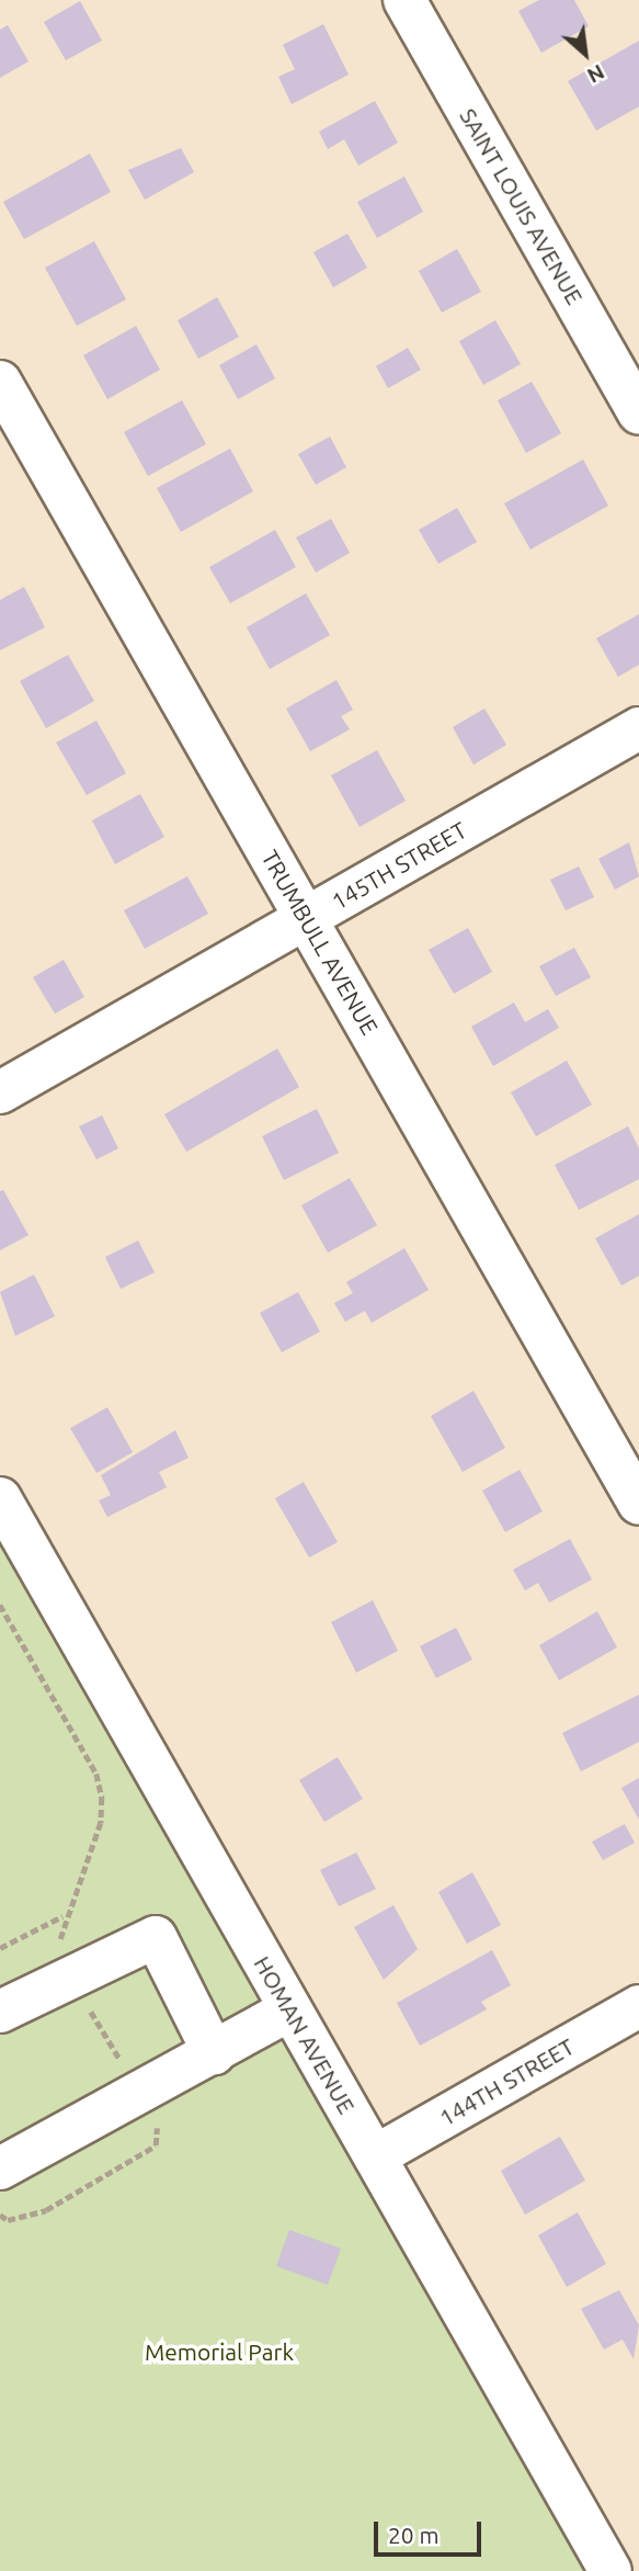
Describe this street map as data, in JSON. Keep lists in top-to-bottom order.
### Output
{
  "streets": {
    "street": [
      "SAINT LOUIS AVENUE",
      "145TH STREET",
      "TRUMBULL AVENUE",
      "HOMAN AVENUE",
      "144TH STREET"
    ]
  },
  "crossings": [
    ["145TH STREET", "TRUMBULL AVENUE"],
    ["HOMAN AVENUE", "144TH STREET"]
  ],
  "parks": ["Memorial Park"],
  "scale_bar": "20 m",
  "north": "bottom right"
}
